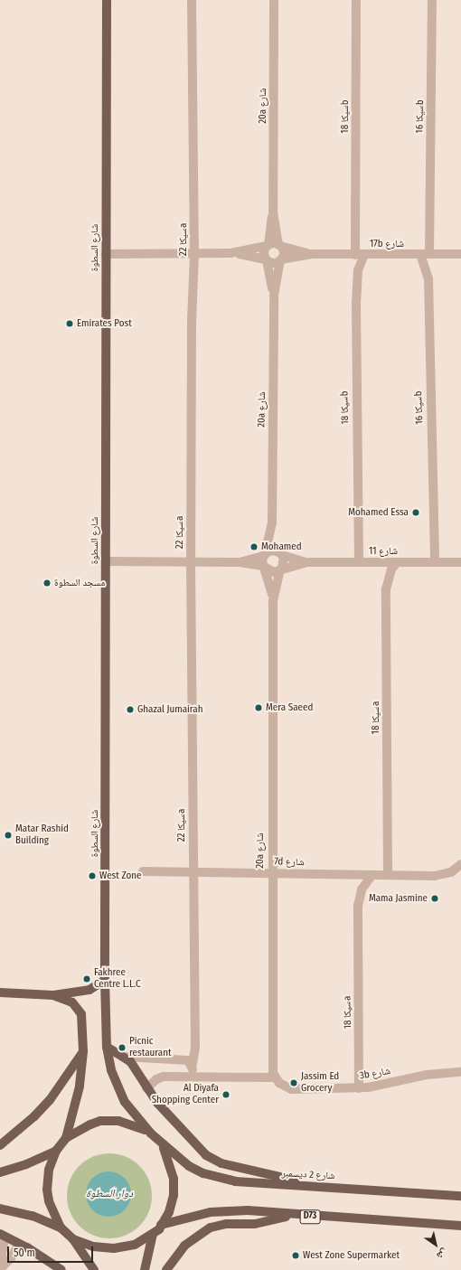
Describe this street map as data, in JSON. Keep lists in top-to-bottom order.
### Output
{
  "streets": {
    "main road": ["شارع السطوة", "شارع 2 ديسمبر", "D73"],
    "street": [
      "20a شارع",
      "سيكا 18b",
      "سيكا 16b",
      "سيكا 22a",
      "17b شارع",
      "شارع 11",
      "سيكا 18a",
      "7d شارع",
      "3b شارع"
    ]
  },
  "crossings": [
    ["20a شارع", "17b شارع"],
    ["20a شارع", "شارع 11"],
    ["20a شارع", "7d شارع"],
    ["20a شارع", "3b شارع"],
    ["سيكا 18b", "17b شارع"],
    ["سيكا 18b", "شارع 11"],
    ["سيكا 16b", "17b شارع"],
    ["سيكا 16b", "شارع 11"],
    ["سيكا 22a", "7d شارع"],
    ["شارع السطوة", "شارع 2 ديسمبر"],
    ["شارع السطوة", "D73"],
    ["شارع 11", "سيكا 18a"],
    ["سيكا 18a", "7d شارع"],
    ["سيكا 18a", "3b شارع"],
    ["شارع 2 ديسمبر", "D73"]
  ],
  "water": ["دوار السطوة"],
  "places": [
    "Emirates Post",
    "Mohamed Essa",
    "Mohamed",
    "مسجد السطوة",
    "Mera Saeed",
    "Ghazal Jumairah",
    "Matar Rashid Building",
    "West Zone",
    "Mama Jasmine",
    "Fakhree Centre L.L.C",
    "Picnic restaurant",
    "Jassim Ed Grocery",
    "Al Diyafa Shopping Center",
    "West Zone Supermarket"
  ],
  "scale_bar": "50 m",
  "north": "bottom right"
}
